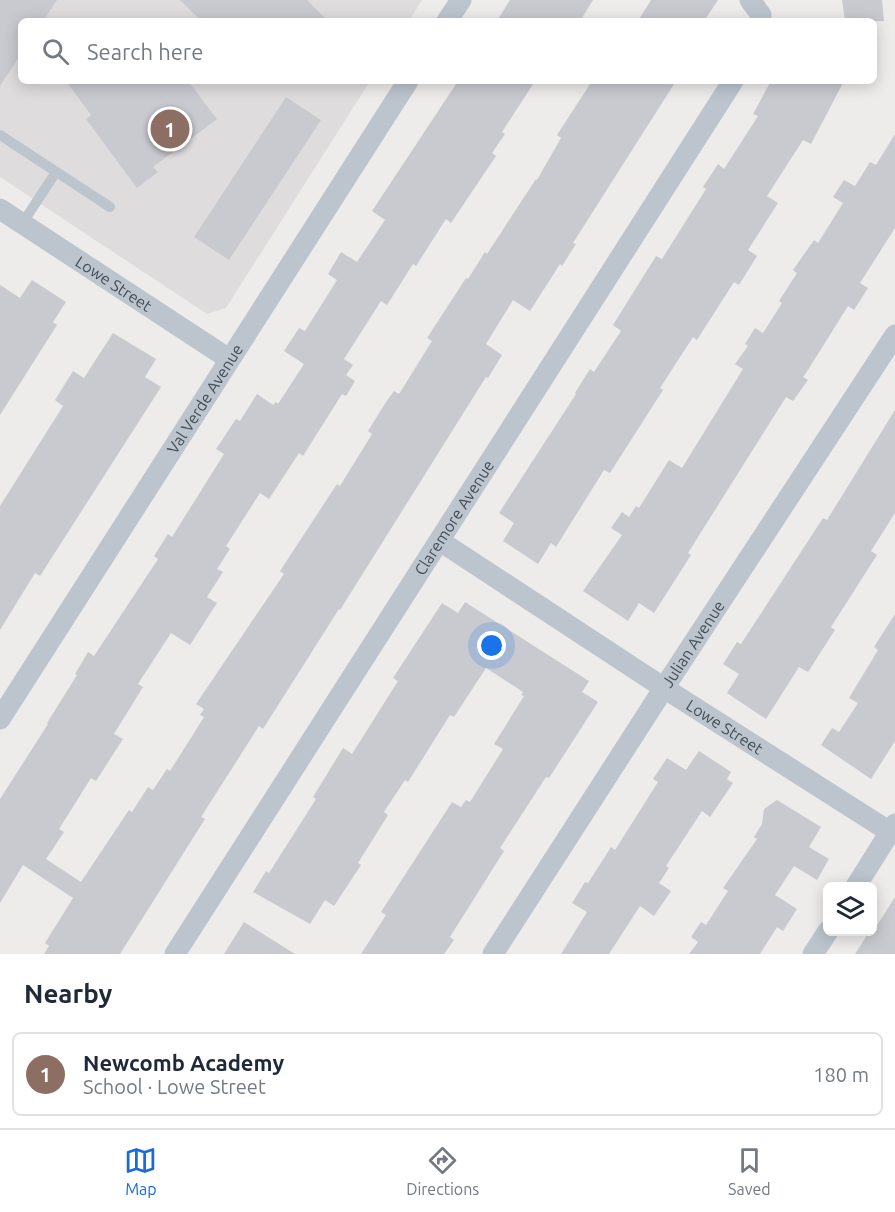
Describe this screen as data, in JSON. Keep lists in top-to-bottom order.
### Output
{
  "streets": {
    "street": [
      "Lowe Street",
      "Val Verde Avenue",
      "Claremore Avenue",
      "Julian Avenue"
    ]
  },
  "crossings": [
    ["Lowe Street", "Val Verde Avenue"],
    ["Lowe Street", "Claremore Avenue"],
    ["Lowe Street", "Julian Avenue"]
  ],
  "page": {
    "search": "Search here",
    "pins": "1",
    "heading": "Nearby",
    "list": [
      {
        "mark": "1",
        "name": "Newcomb Academy",
        "note": "School · Lowe Street",
        "value": "180 m"
      }
    ],
    "nav": ["Map", "Directions", "Saved"]
  }
}
